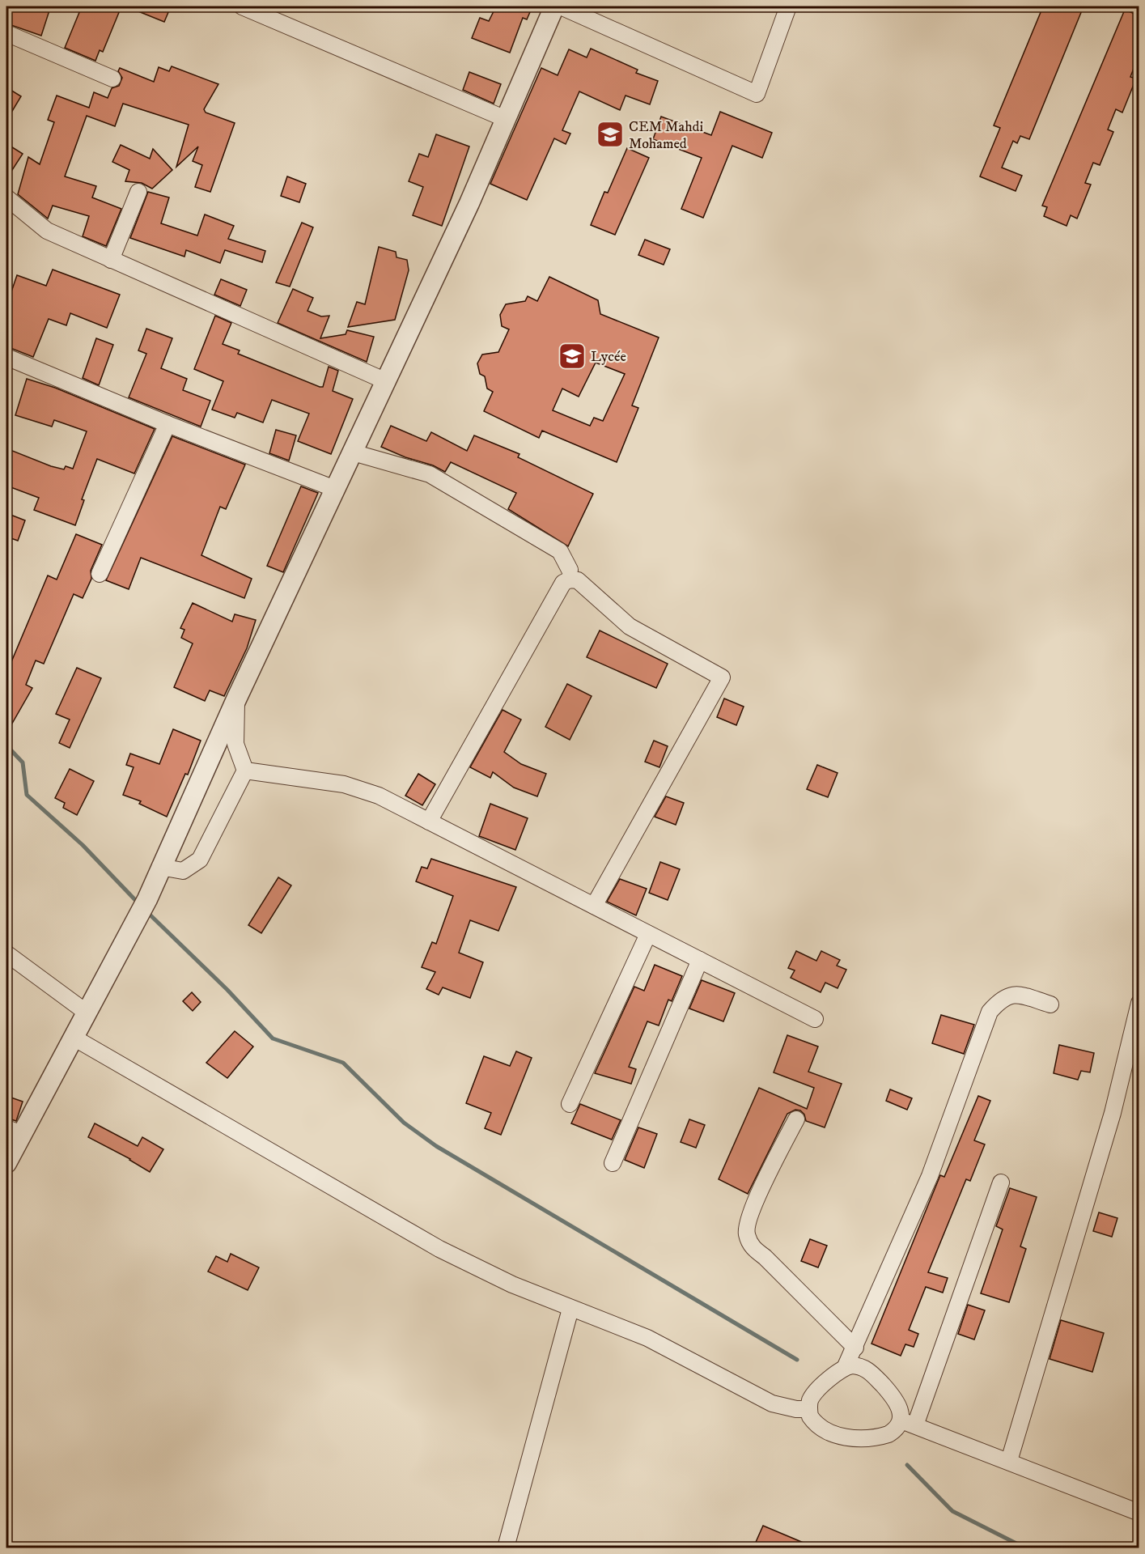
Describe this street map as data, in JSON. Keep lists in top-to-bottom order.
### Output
{
  "places": {
    "school or university": ["CEM Mahdi Mohamed", "Lycée"]
  }
}
